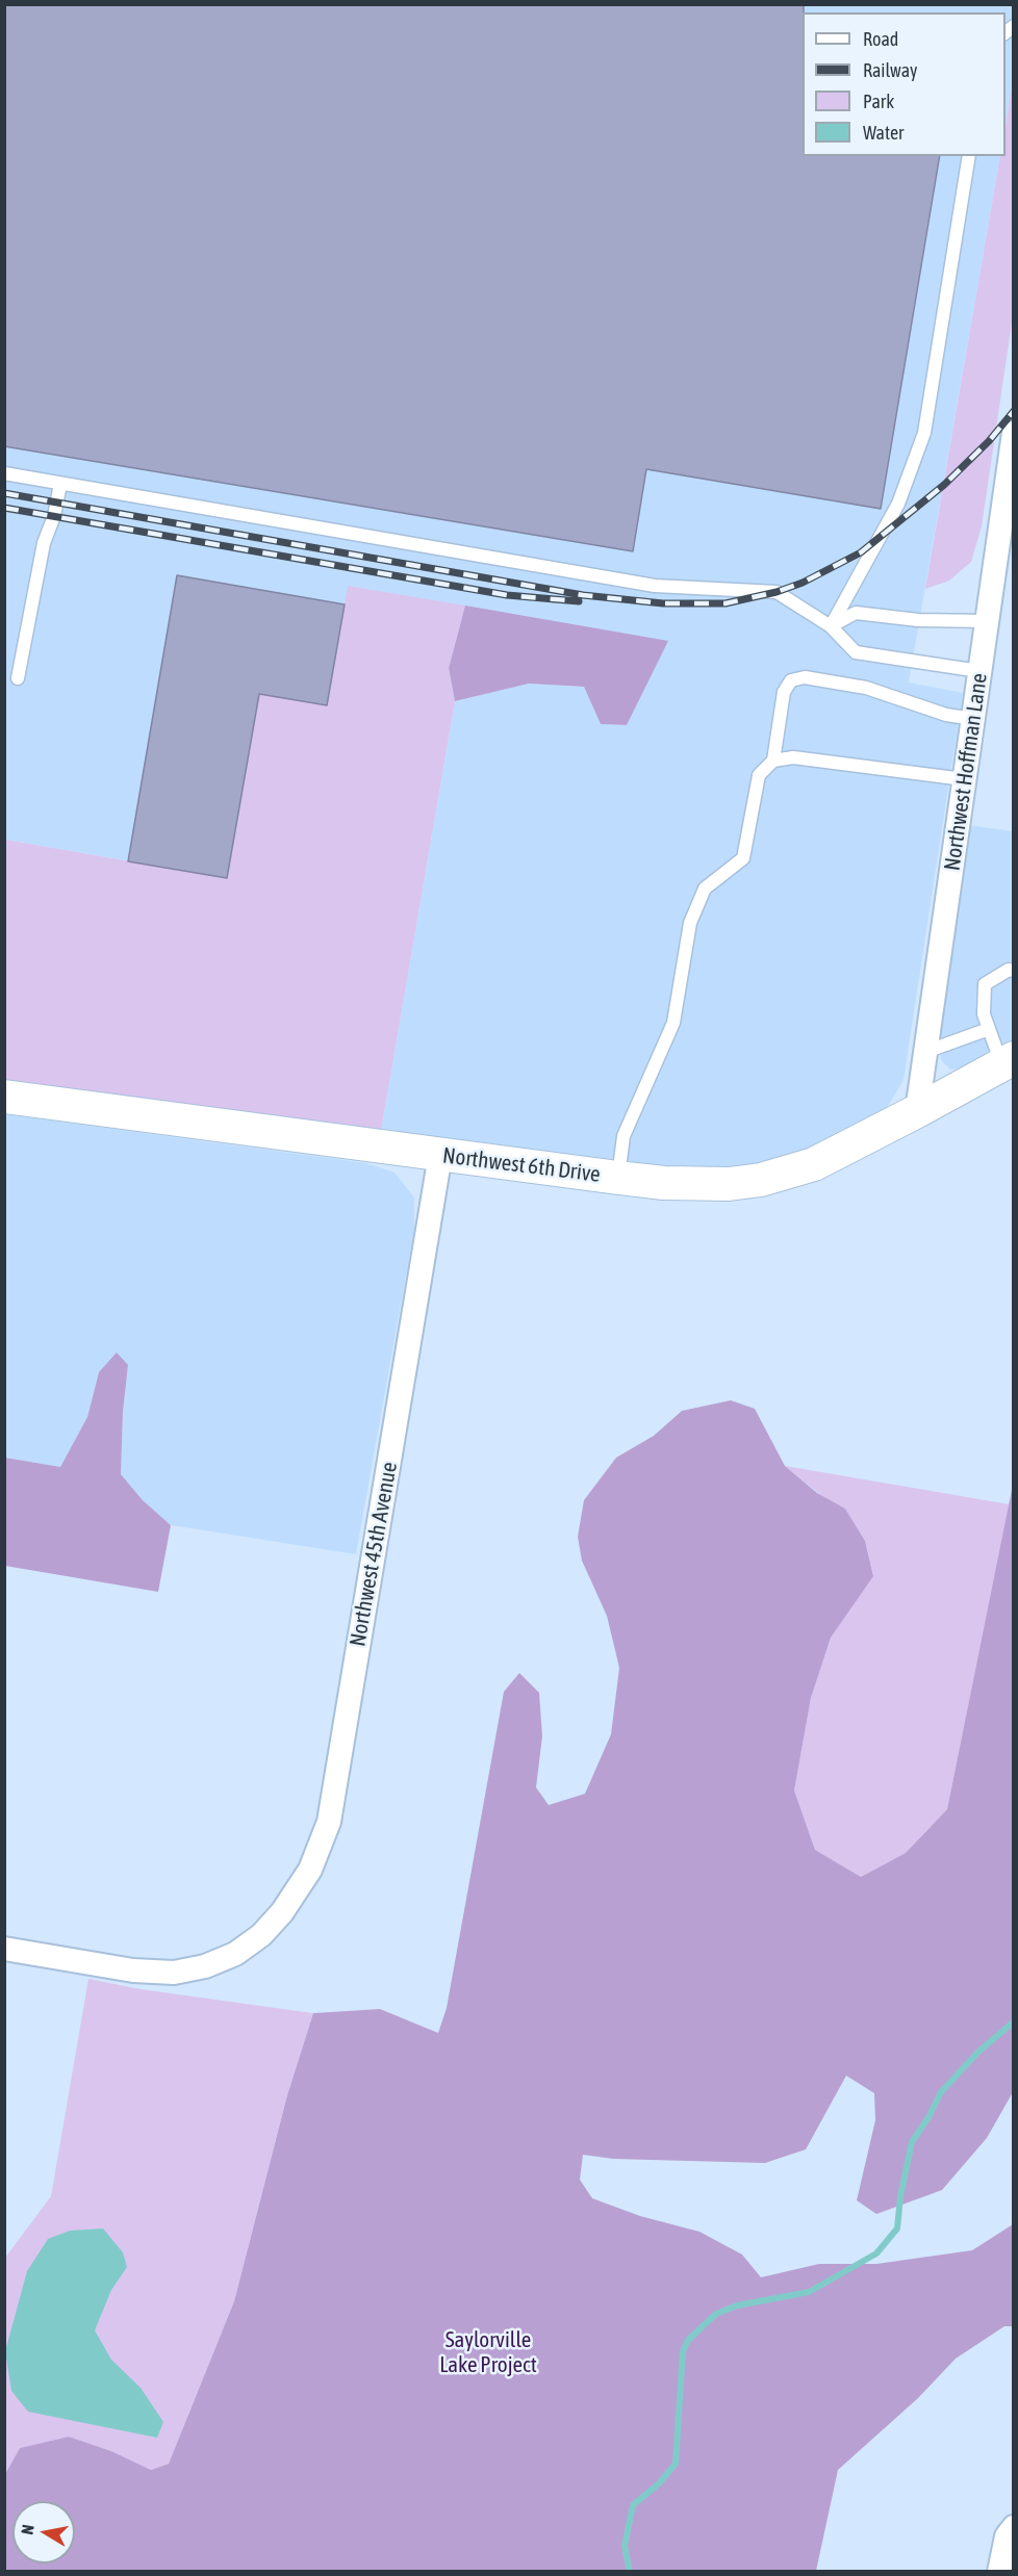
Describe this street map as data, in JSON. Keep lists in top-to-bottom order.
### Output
{
  "streets": {
    "main road": ["Northwest 6th Drive"],
    "street": ["Northwest Hoffman Lane", "Northwest 45th Avenue"]
  },
  "crossings": [
    ["Northwest Hoffman Lane", "Northwest 6th Drive"],
    ["Northwest 6th Drive", "Northwest 45th Avenue"]
  ],
  "parks": ["Saylorville Lake Project"],
  "legend": [
    "Road",
    "Railway",
    "Park",
    "Water"
  ],
  "north": "left"
}
